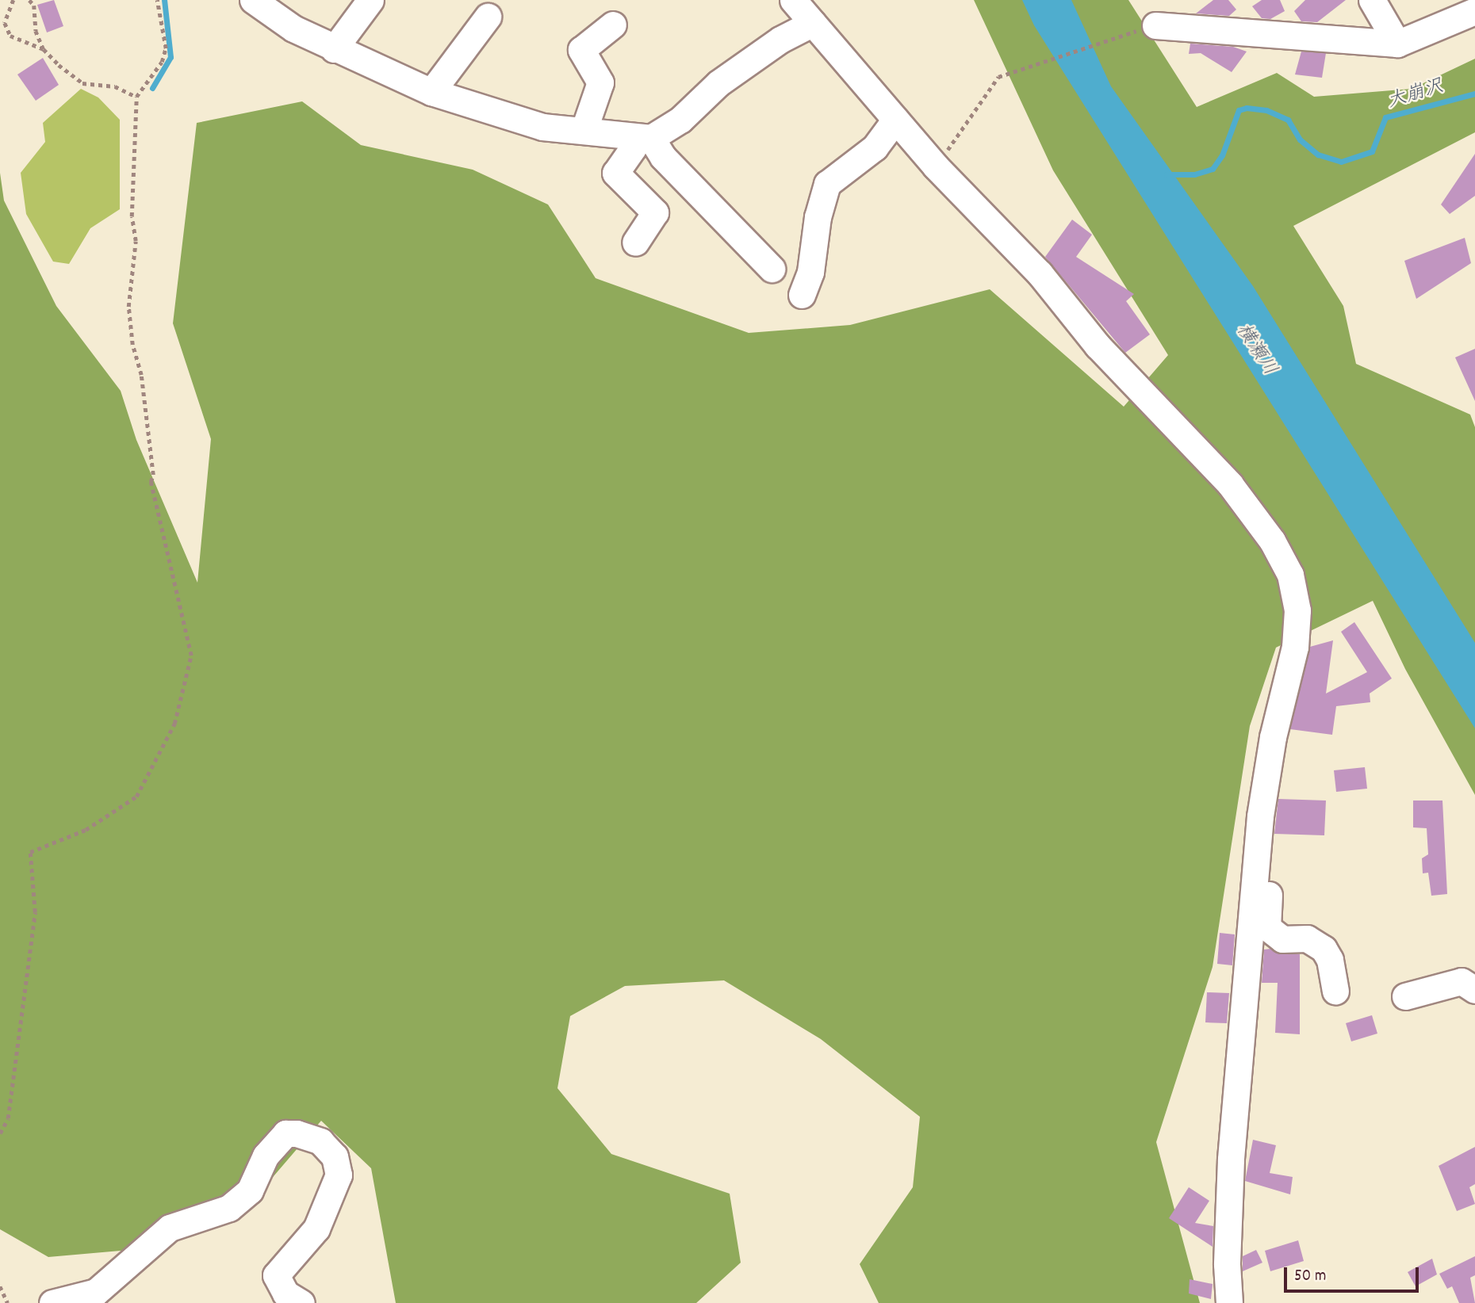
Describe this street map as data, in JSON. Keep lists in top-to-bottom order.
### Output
{
  "water": ["大崩沢", "横瀬川"],
  "scale_bar": "50 m"
}
